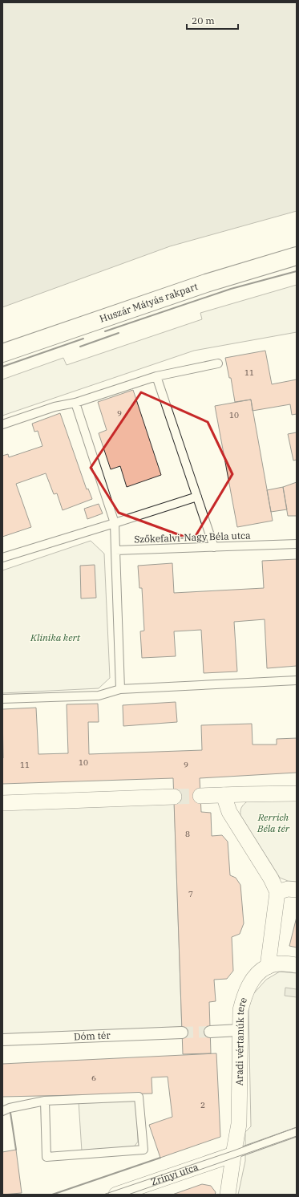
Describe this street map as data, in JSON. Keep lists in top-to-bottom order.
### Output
{
  "streets": {
    "street": [
      "Huszár Mátyás rakpart",
      "Dóm tér",
      "Aradi vértanúk tere",
      "Zrínyi utca"
    ],
    "lane": ["Szőkefalvi-Nagy Béla utca"]
  },
  "crossings": [
    ["Aradi vértanúk tere", "Zrínyi utca"]
  ],
  "parks": ["Klinika kert", "Rerrich Béla tér"],
  "house_numbers": [
    "11",
    "9",
    "10",
    "10",
    "11",
    "9",
    "8",
    "7",
    "6",
    "2"
  ],
  "scale_bar": "20 m"
}
